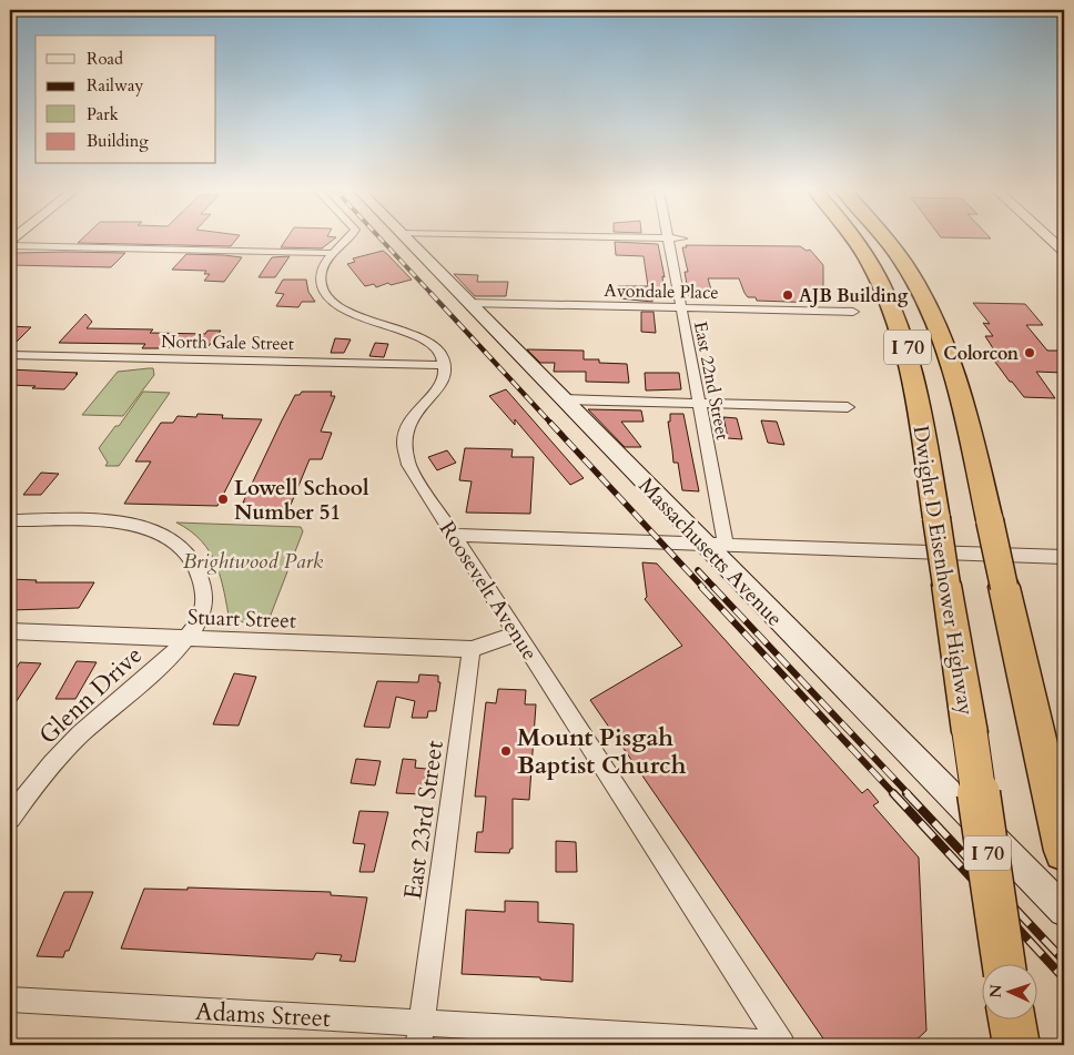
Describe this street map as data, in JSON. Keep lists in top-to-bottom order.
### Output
{
  "streets": {
    "highway": ["I 70", "Dwight D Eisenhower Highway"],
    "street": [
      "Avondale Place",
      "North Gale Street",
      "East 22nd Street",
      "Massachusetts Avenue",
      "Roosevelt Avenue",
      "Stuart Street",
      "Glenn Drive",
      "East 23rd Street",
      "Adams Street"
    ]
  },
  "crossings": [
    ["Avondale Place", "East 22nd Street"],
    ["Avondale Place", "Massachusetts Avenue"],
    ["North Gale Street", "Roosevelt Avenue"],
    ["Roosevelt Avenue", "Adams Street"],
    ["Stuart Street", "Glenn Drive"],
    ["Stuart Street", "East 23rd Street"],
    ["East 23rd Street", "Adams Street"]
  ],
  "parks": ["Brightwood Park"],
  "places": [
    "AJB Building",
    "Colorcon",
    "Lowell School Number 51",
    "Mount Pisgah Baptist Church"
  ],
  "legend": [
    "Road",
    "Railway",
    "Park",
    "Building"
  ],
  "north": "left"
}
